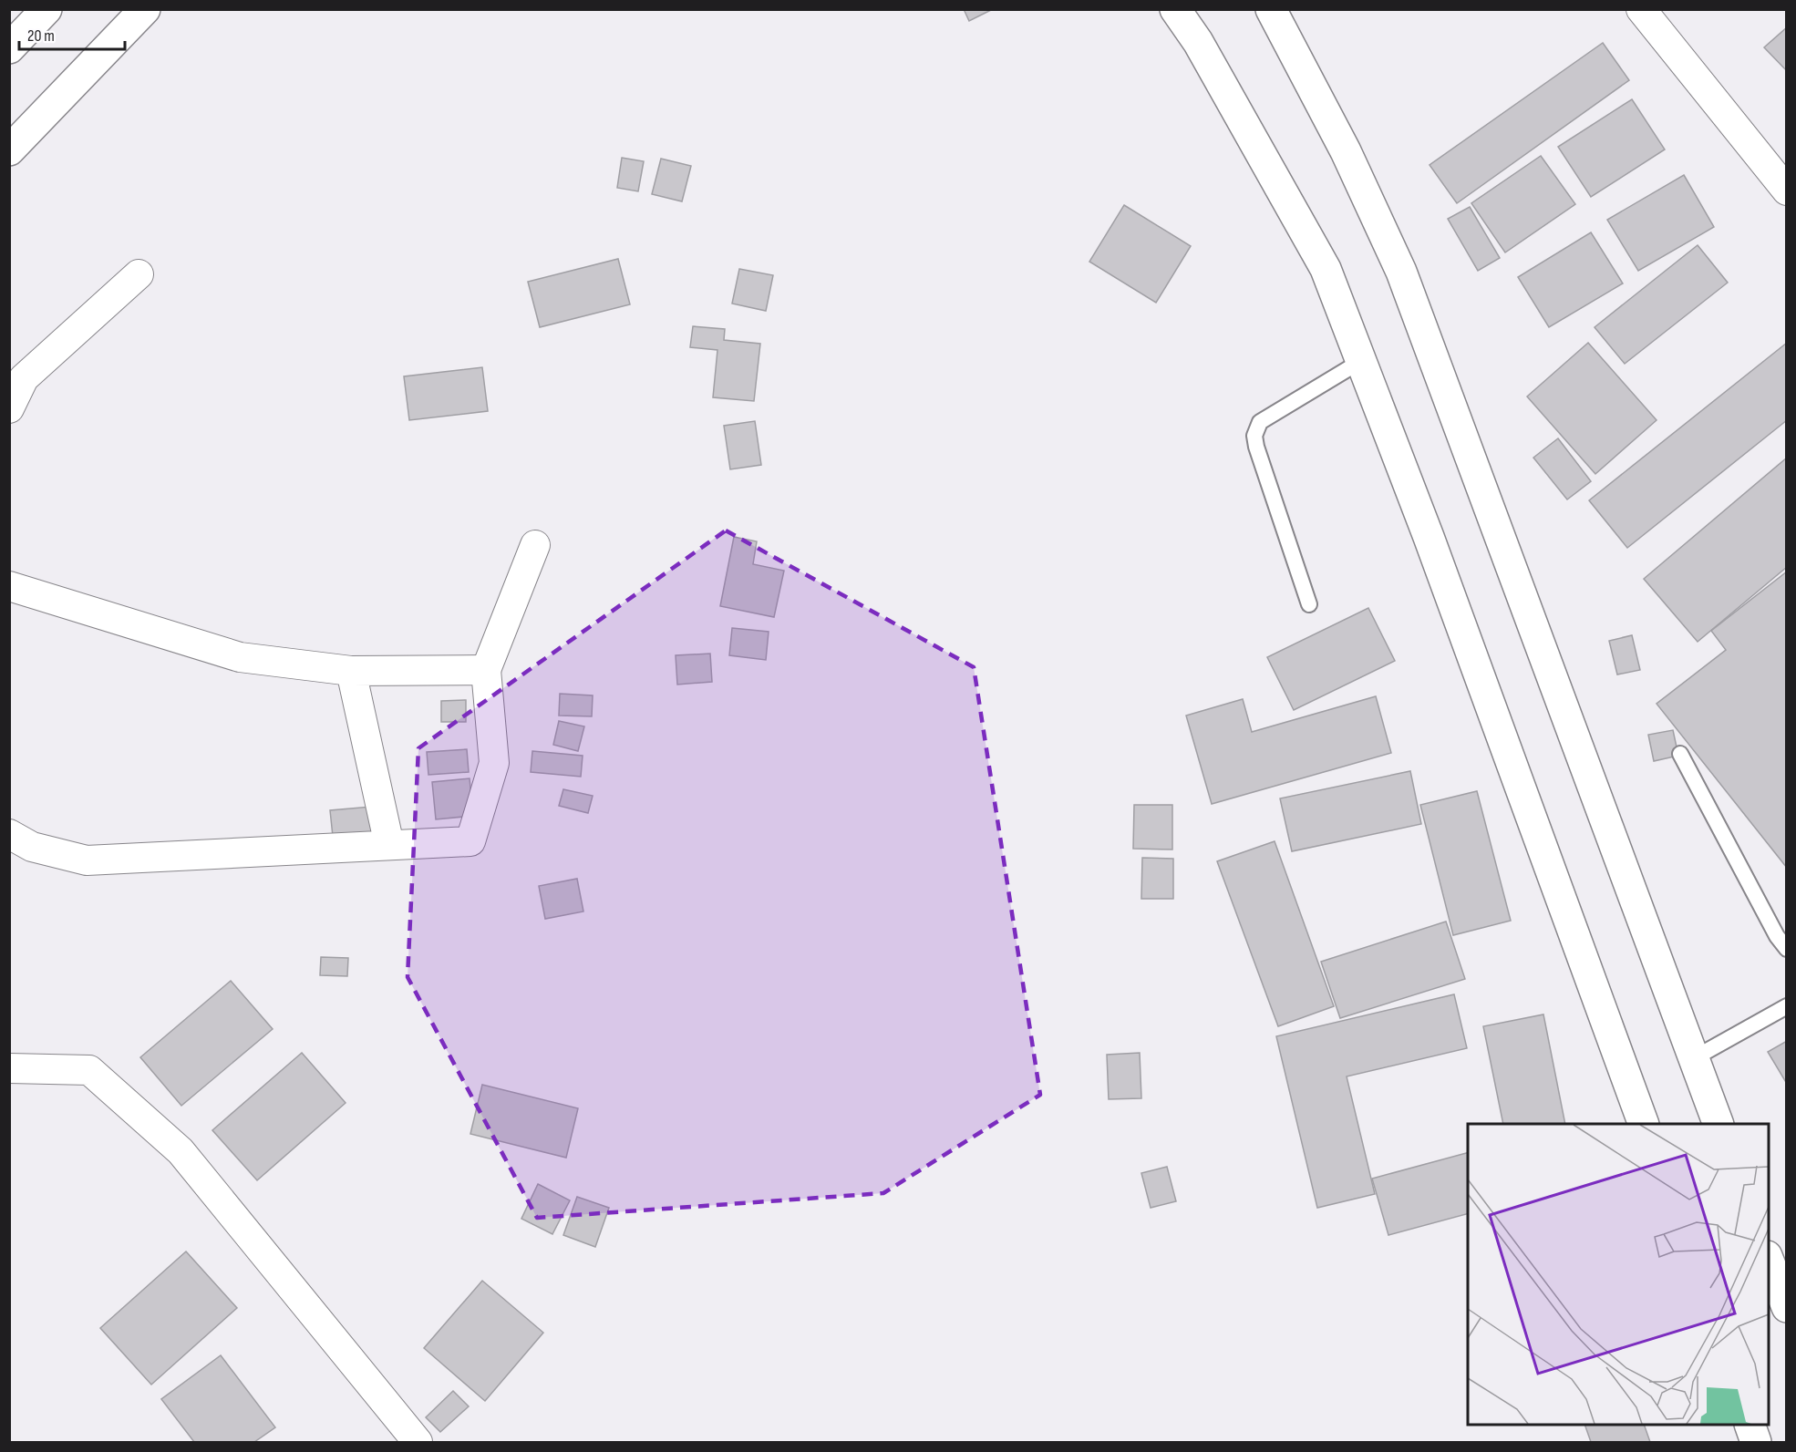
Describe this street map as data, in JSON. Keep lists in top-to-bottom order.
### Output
{
  "scale_bar": "20 m"
}
